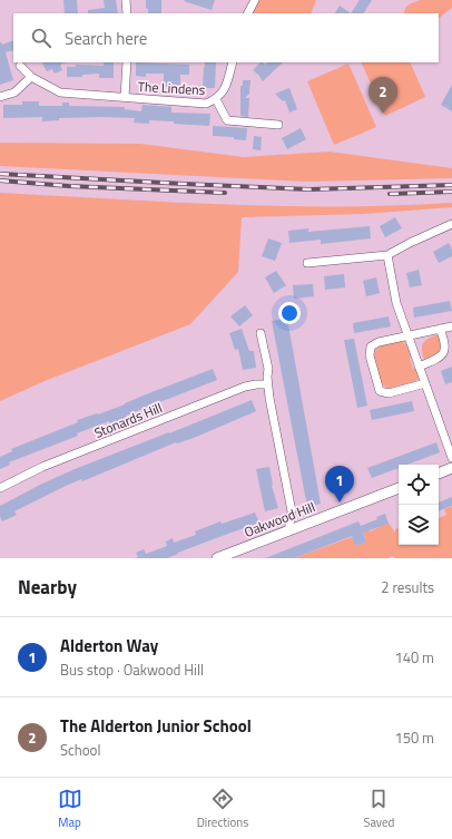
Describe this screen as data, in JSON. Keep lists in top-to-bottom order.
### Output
{
  "streets": {
    "street": ["The Lindens", "Stonards Hill", "Oakwood Hill"]
  },
  "page": {
    "search": "Search here",
    "pins": ["2", "1"],
    "heading": ["Nearby", "2 results"],
    "list": [
      {
        "mark": "1",
        "name": "Alderton Way",
        "note": "Bus stop · Oakwood Hill",
        "value": "140 m"
      },
      {
        "mark": "2",
        "name": "The Alderton Junior School",
        "note": "School",
        "value": "150 m"
      }
    ],
    "nav": ["Map", "Directions", "Saved"]
  }
}
